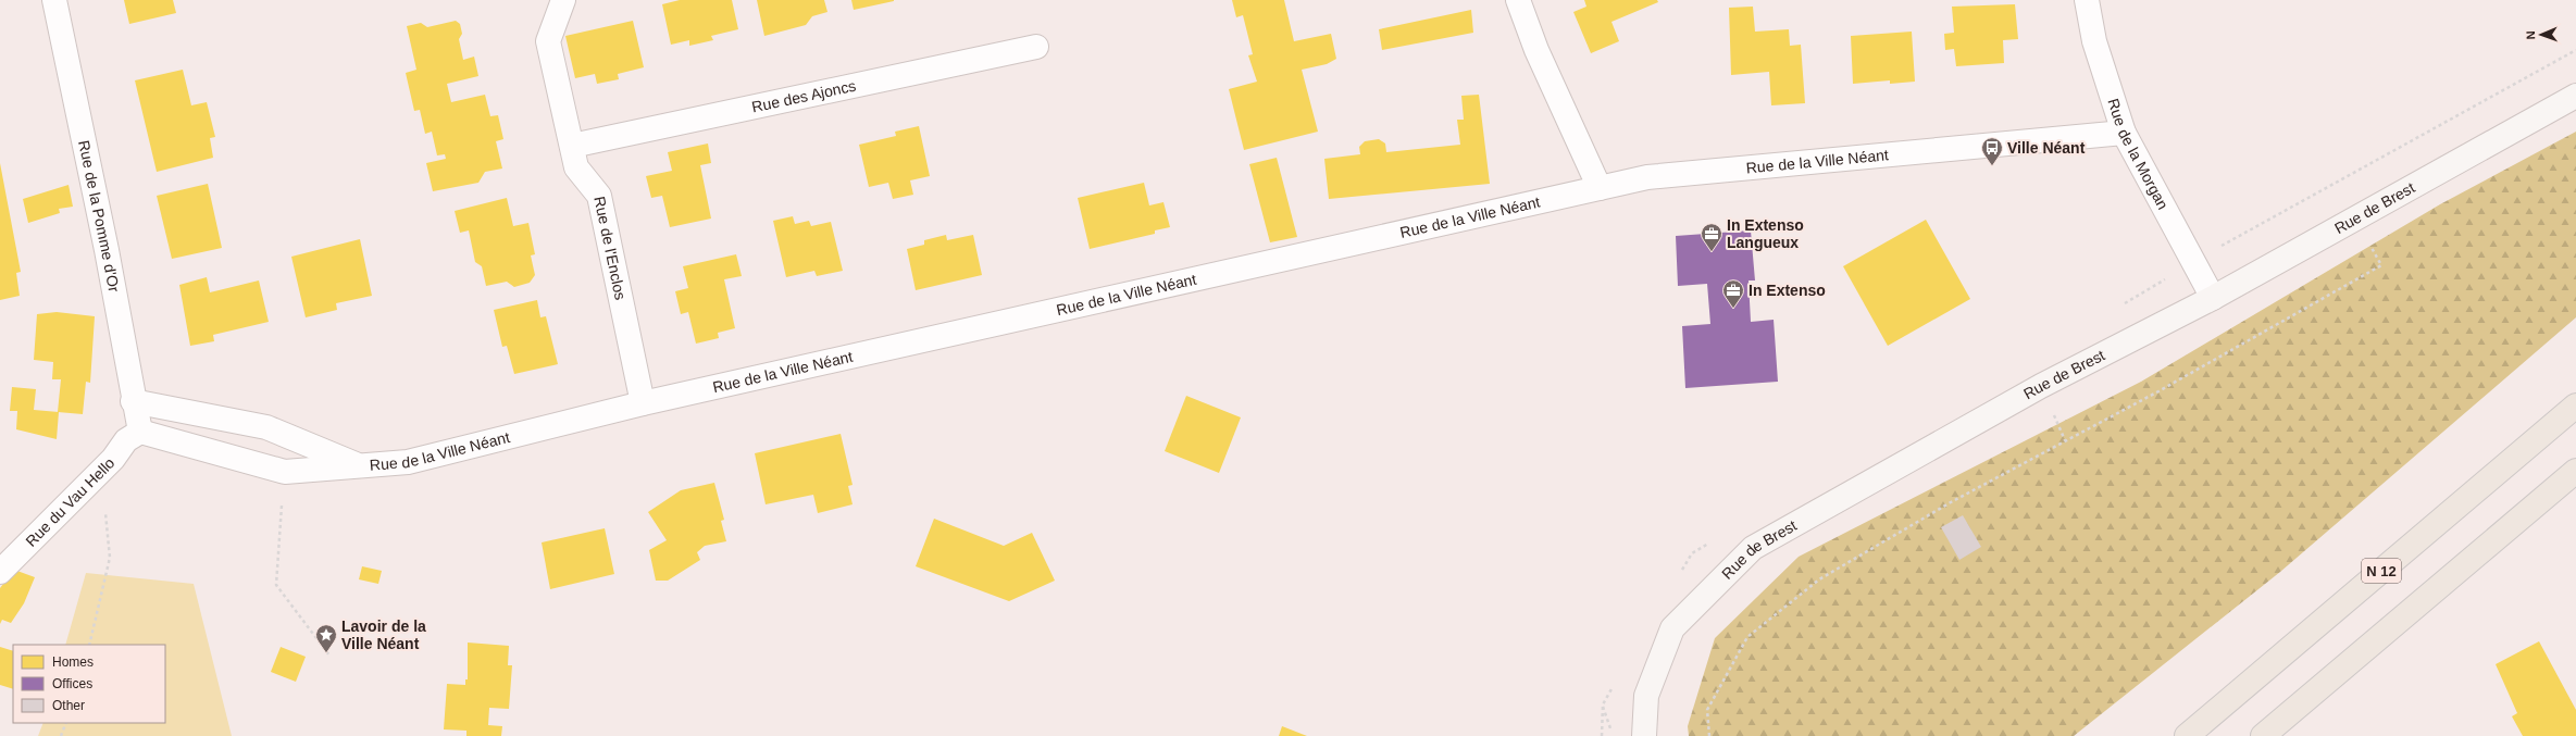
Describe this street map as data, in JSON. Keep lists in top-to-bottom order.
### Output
{
  "streets": {
    "highway": ["N 12"],
    "main road": ["Rue de Brest"],
    "street": [
      "Rue des Ajoncs",
      "Rue de la Morgan",
      "Rue de la Ville Néant",
      "Rue de la Pomme d'Or",
      "Rue de l'Enclos",
      "Rue du Vau Hello"
    ]
  },
  "crossings": [
    ["Rue des Ajoncs", "Rue de l'Enclos"],
    ["Rue de la Morgan", "Rue de la Ville Néant"],
    ["Rue de la Morgan", "Rue de Brest"],
    ["Rue de la Ville Néant", "Rue de la Pomme d'Or"],
    ["Rue de la Ville Néant", "Rue de l'Enclos"],
    ["Rue de la Ville Néant", "Rue du Vau Hello"],
    ["Rue de la Pomme d'Or", "Rue du Vau Hello"]
  ],
  "places": {
    "bus stop": ["Ville Néant"],
    "office": ["In Extenso Langueux", "In Extenso"],
    "place": ["Lavoir de la Ville Néant"]
  },
  "legend": ["Homes", "Offices", "Other"],
  "north": "left"
}
